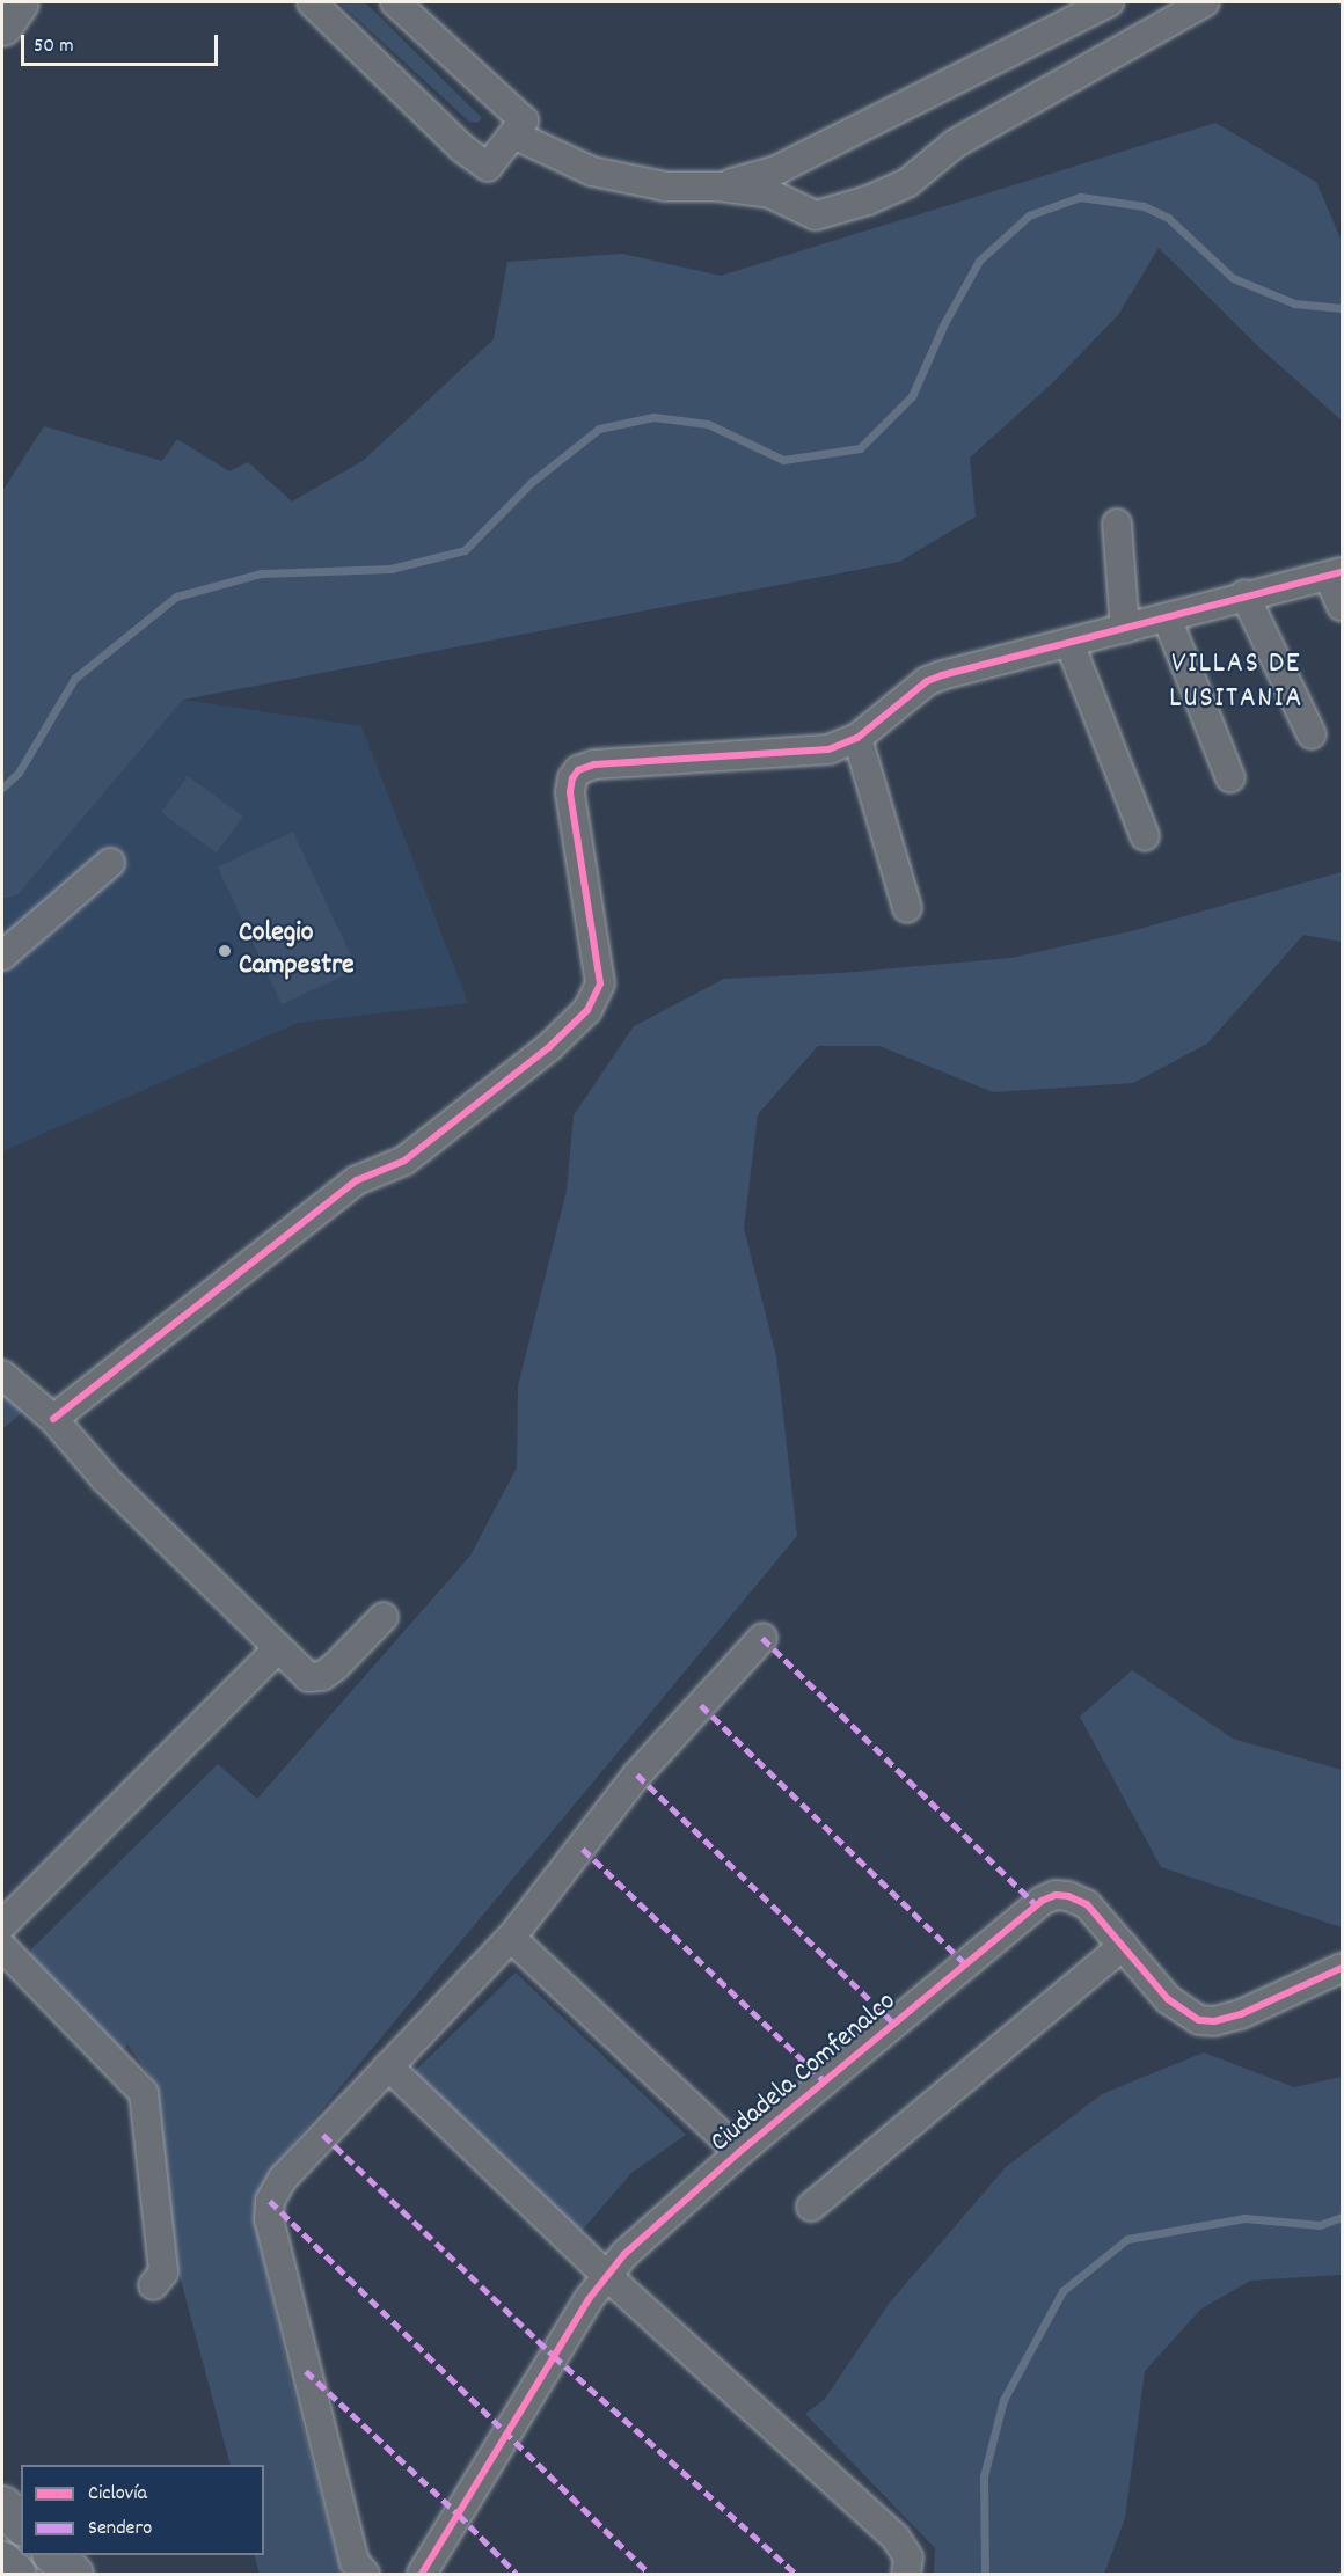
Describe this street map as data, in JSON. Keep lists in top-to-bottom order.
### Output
{
  "streets": {
    "street": ["Ciudadela Comfenalco"]
  },
  "districts": ["VILLAS DE LUSITANIA"],
  "places": ["Colegio Campestre"],
  "legend": ["Ciclovía", "Sendero"],
  "scale_bar": "50 m"
}
